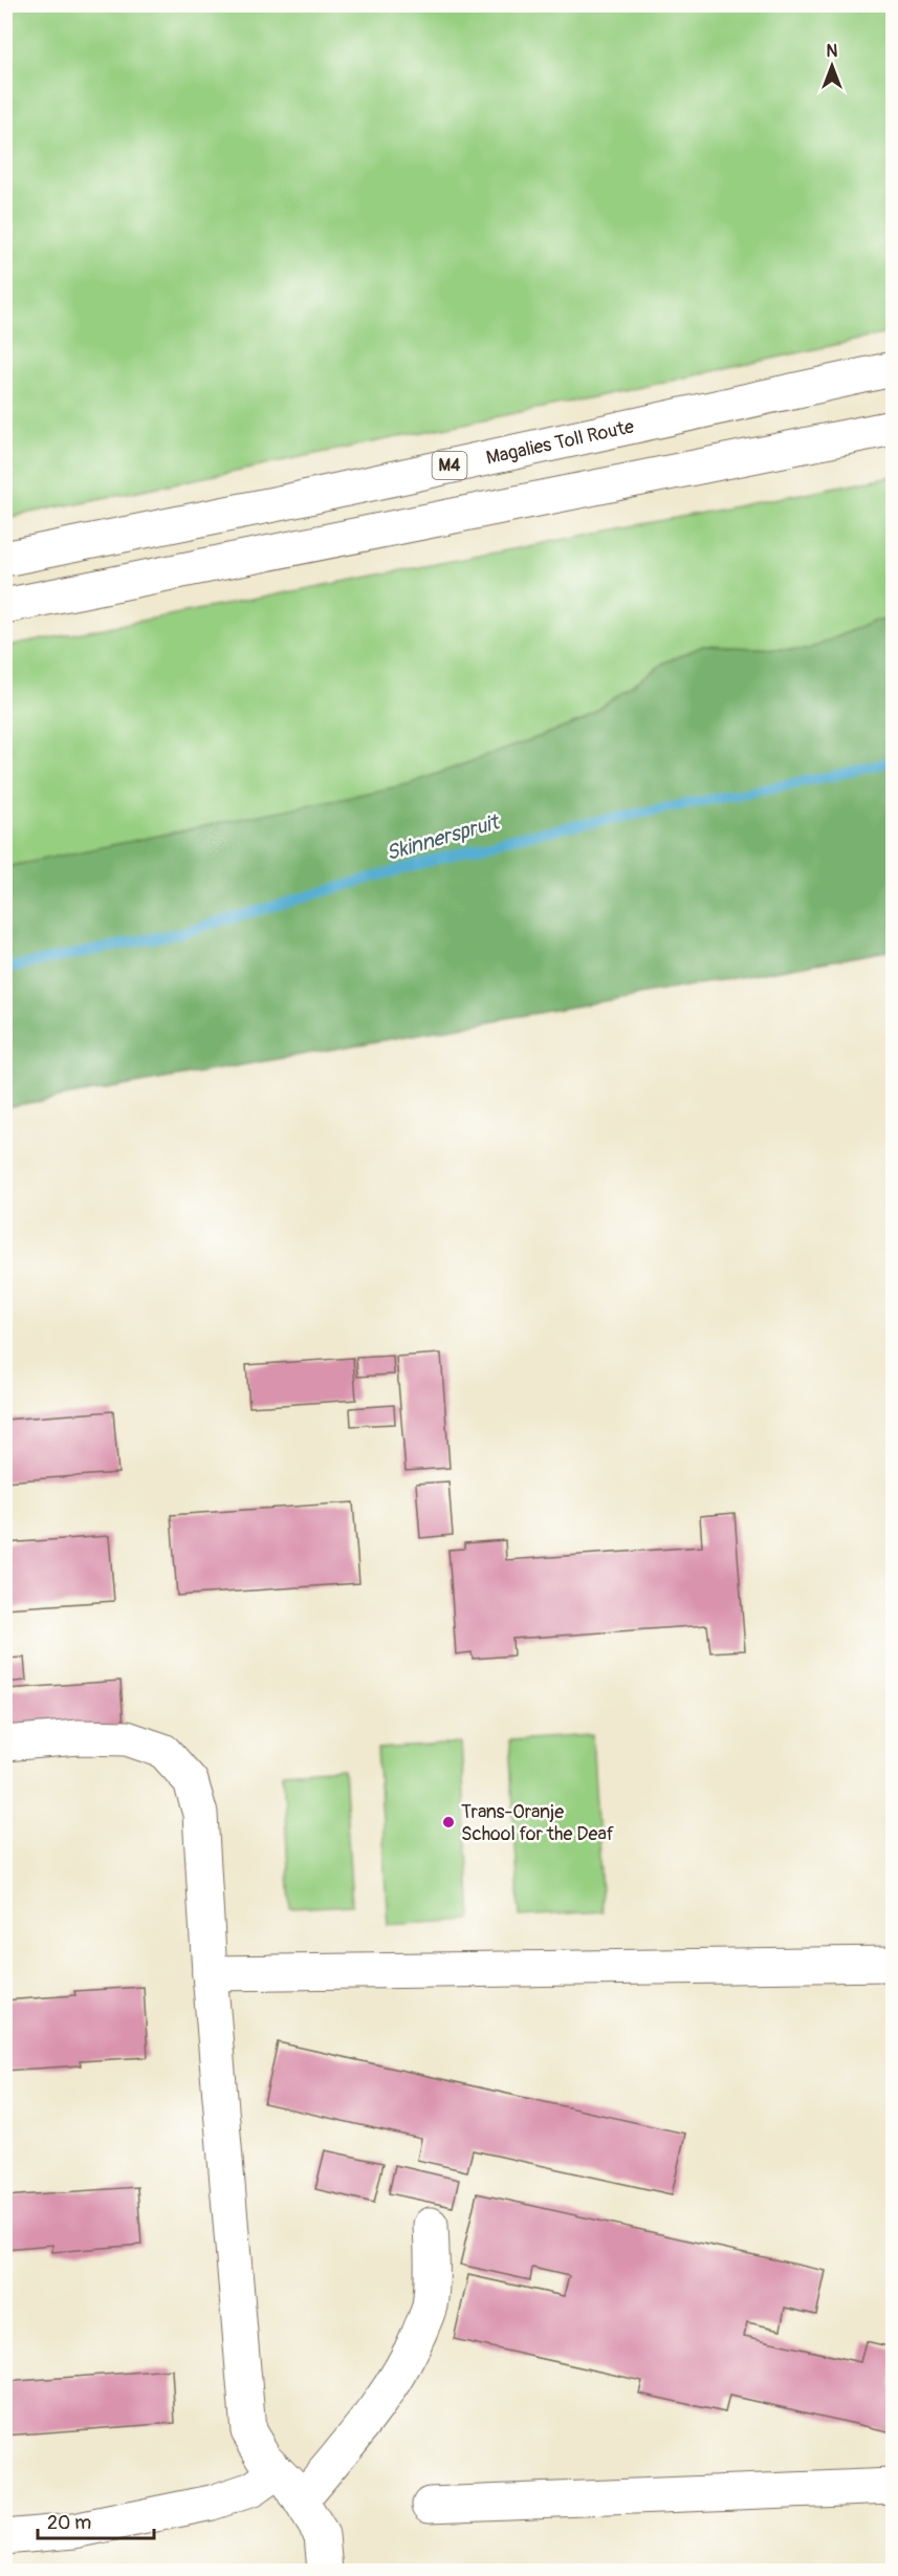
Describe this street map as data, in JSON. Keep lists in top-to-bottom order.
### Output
{
  "streets": {
    "main road": ["Magalies Toll Route", "M4"]
  },
  "water": ["Skinnerspruit"],
  "places": ["Trans-Oranje School for the Deaf"],
  "scale_bar": "20 m",
  "north": "top"
}
